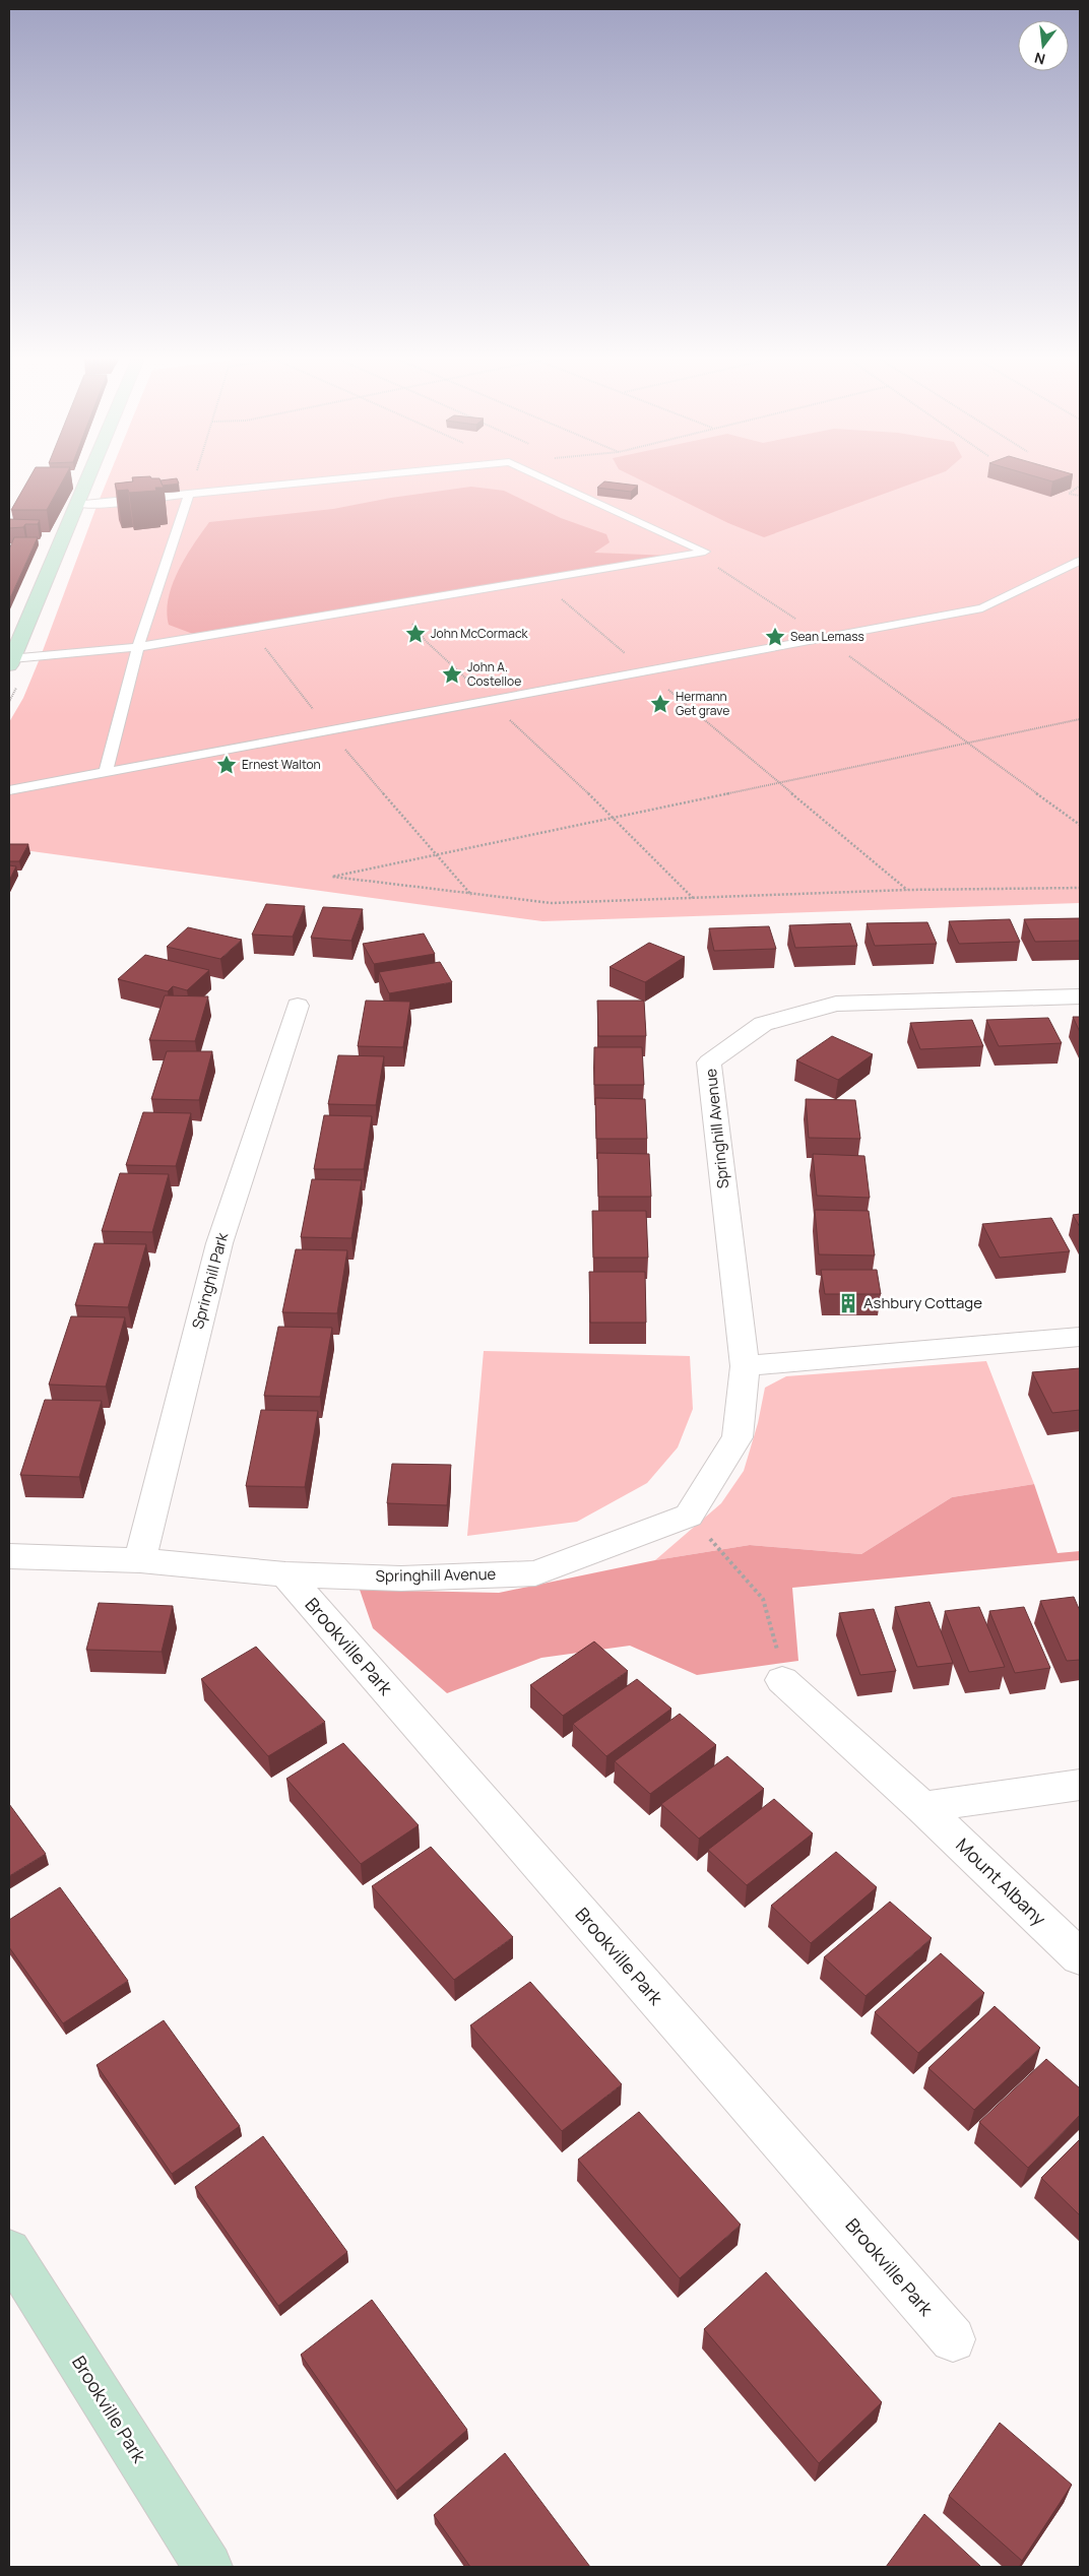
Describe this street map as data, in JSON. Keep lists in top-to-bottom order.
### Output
{
  "streets": {
    "main road": ["Brookville Park"],
    "street": ["Springhill Avenue", "Springhill Park", "Mount Albany"]
  },
  "crossings": [
    ["Springhill Avenue", "Springhill Park"],
    ["Springhill Avenue", "Brookville Park"]
  ],
  "places": {
    "place": [
      "John McCormack",
      "Sean Lemass",
      "John A. Costelloe",
      "Hermann Get grave",
      "Ernest Walton"
    ],
    "building": ["Ashbury Cottage"]
  },
  "north": "bottom"
}
